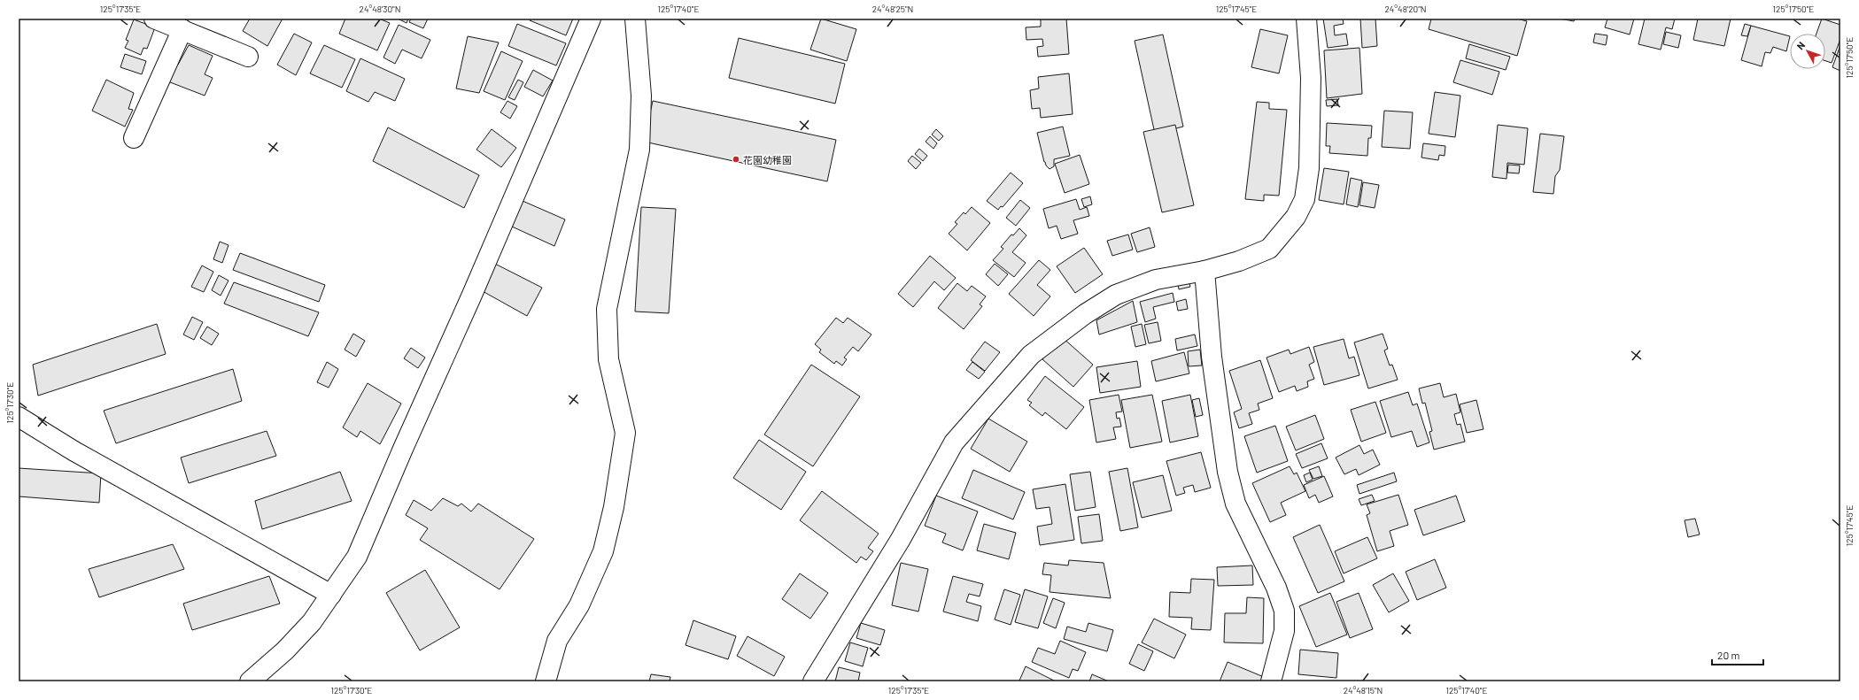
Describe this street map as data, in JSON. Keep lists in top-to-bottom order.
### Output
{
  "places": ["花園幼稚園"],
  "scale_bar": "20 m",
  "north": "top left",
  "coordinates": [
    "125°17'35\"E",
    "24°48'30\"N",
    "125°17'40\"E",
    "24°48'25\"N",
    "125°17'45\"E",
    "24°48'20\"N",
    "125°17'50\"E",
    "125°17'30\"E",
    "24°48'15\"N"
  ]
}
